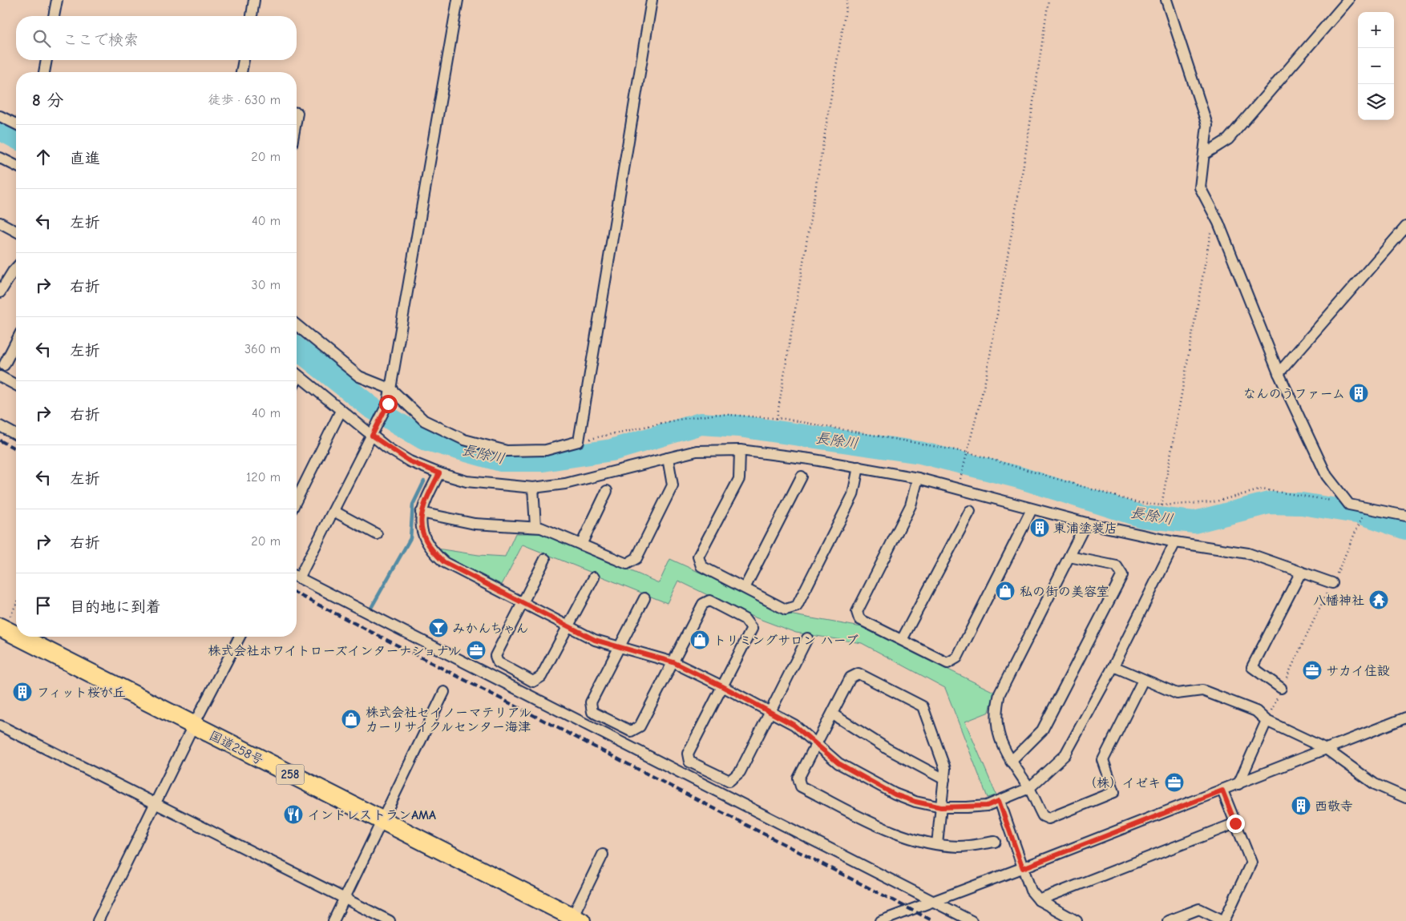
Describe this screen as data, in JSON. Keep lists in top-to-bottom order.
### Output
{
  "streets": {
    "highway": ["国道258号", "258"]
  },
  "water": ["長除川"],
  "places": {
    "building": [
      "なんのうファーム",
      "東浦塗装店",
      "フィット桜が丘",
      "西敬寺"
    ],
    "shop": ["私の街の美容室", "トリミングサロン ハーブ", "株式会社セイノーマテリアル カーリサイクルセンター海津"],
    "temple": ["八幡神社"],
    "bar": ["みかんちゃん"],
    "office": ["株式会社ホワイトローズインターナショナル", "サカイ住設", "（株）イゼキ"],
    "restaurant": ["インドレストランAMA"]
  },
  "page": {
    "map_buttons": ["+", "−"],
    "search": "ここで検索",
    "heading": ["8 分", "徒歩 · 630 m"],
    "list": [
      ["直進", "20 m"],
      ["左折", "40 m"],
      ["右折", "30 m"],
      ["左折", "360 m"],
      ["右折", "40 m"],
      ["左折", "120 m"],
      ["右折", "20 m"],
      "目的地に到着"
    ]
  }
}
